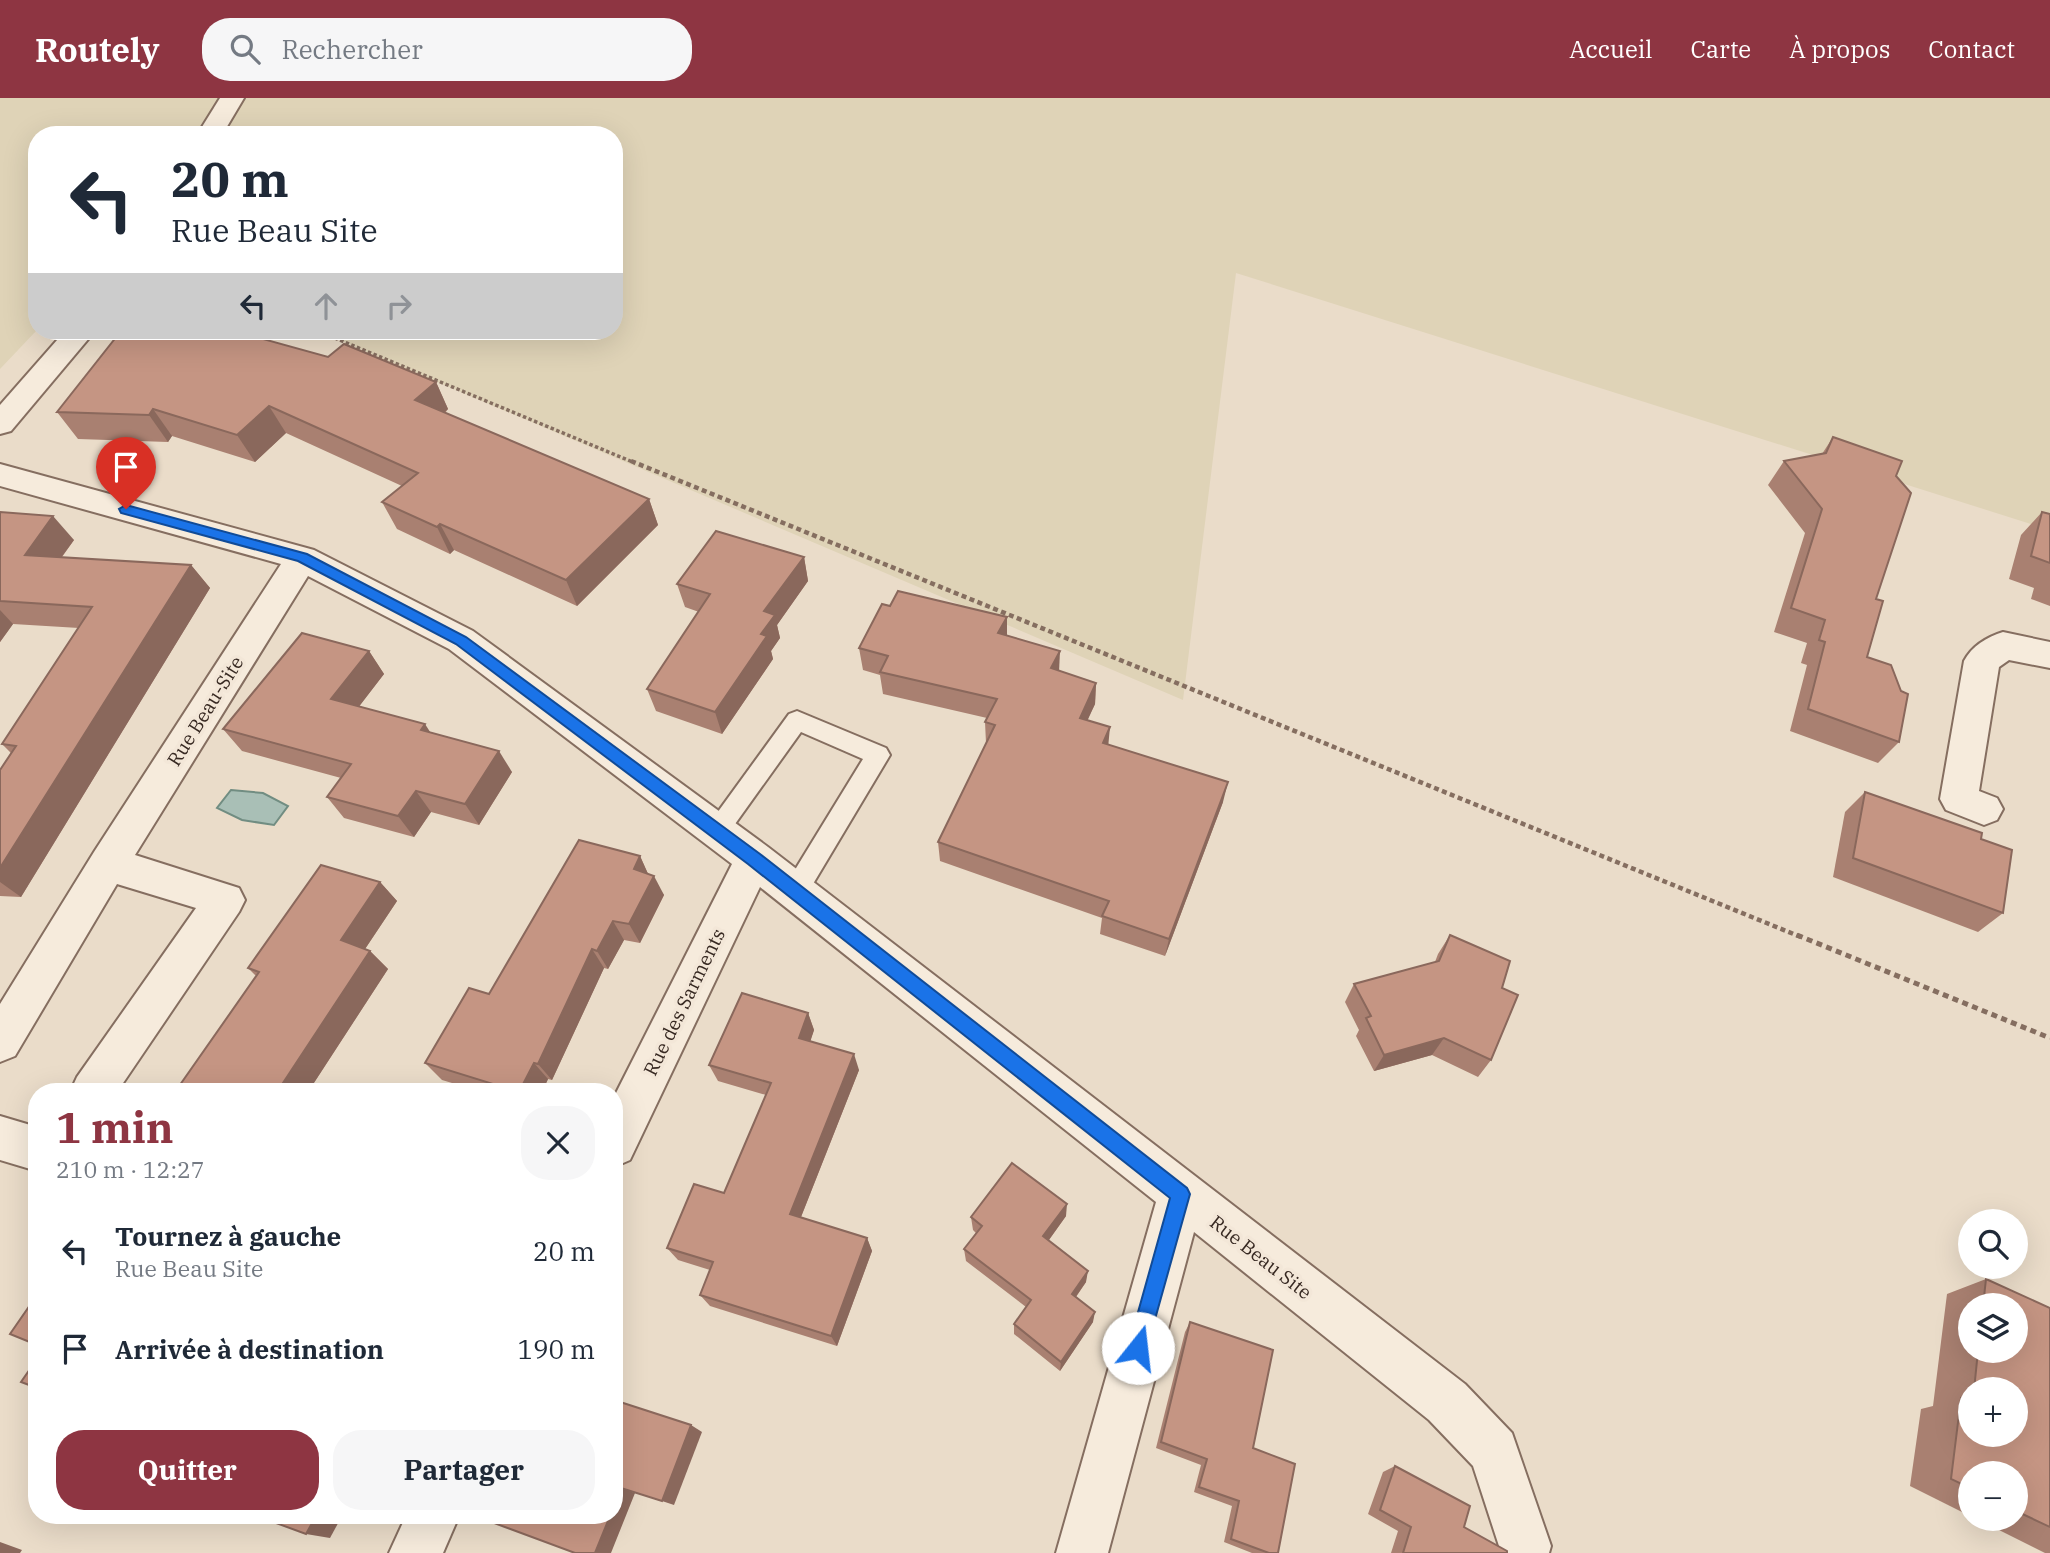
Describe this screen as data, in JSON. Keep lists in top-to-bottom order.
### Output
{
  "streets": {
    "street": ["Rue Beau-Site", "Rue des Sarments", "Rue Beau Site"]
  },
  "crossings": [
    ["Rue Beau-Site", "Rue Beau Site"],
    ["Rue des Sarments", "Rue Beau Site"]
  ],
  "page": {
    "header": "Routely",
    "search": "Rechercher",
    "nav": [
      "Accueil",
      "Carte",
      "À propos",
      "Contact"
    ],
    "turn": ["20 m", "Rue Beau Site"],
    "heading": ["1 min", "210 m · 12:27"],
    "list": [
      {
        "name": "Tournez à gauche",
        "note": "Rue Beau Site",
        "value": "20 m"
      },
      {
        "name": "Arrivée à destination",
        "value": "190 m"
      }
    ],
    "map_buttons": ["+", "−"],
    "buttons": ["Quitter", "Partager"]
  }
}
